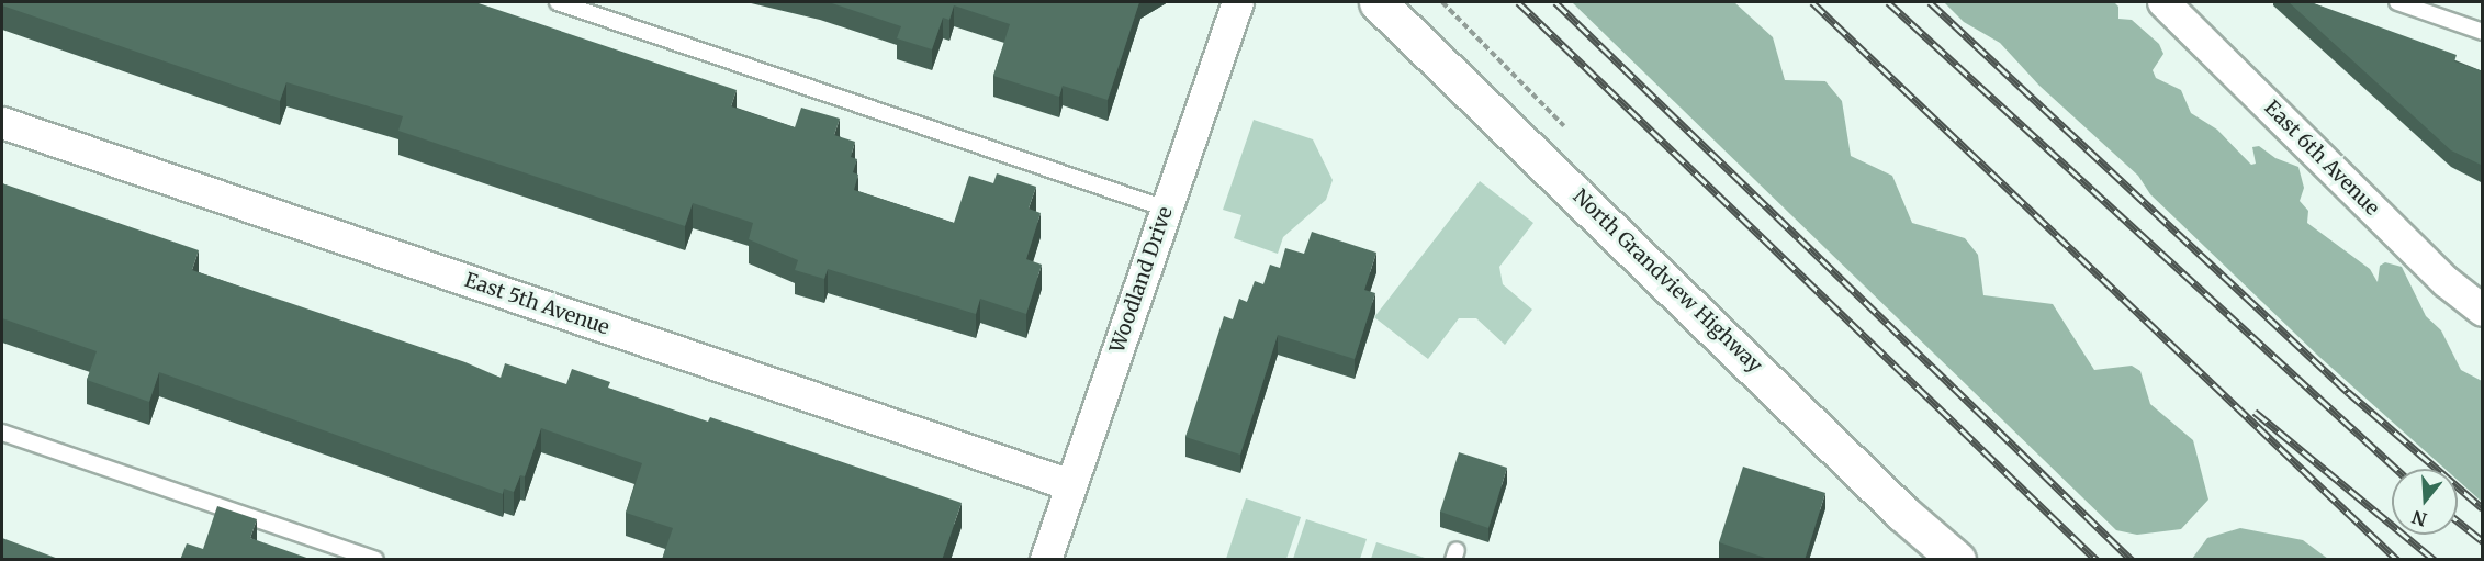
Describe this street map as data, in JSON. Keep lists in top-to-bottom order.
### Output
{
  "streets": {
    "street": [
      "East 6th Avenue",
      "Woodland Drive",
      "North Grandview Highway",
      "East 5th Avenue"
    ]
  },
  "crossings": [
    ["Woodland Drive", "East 5th Avenue"]
  ],
  "north": "bottom"
}
